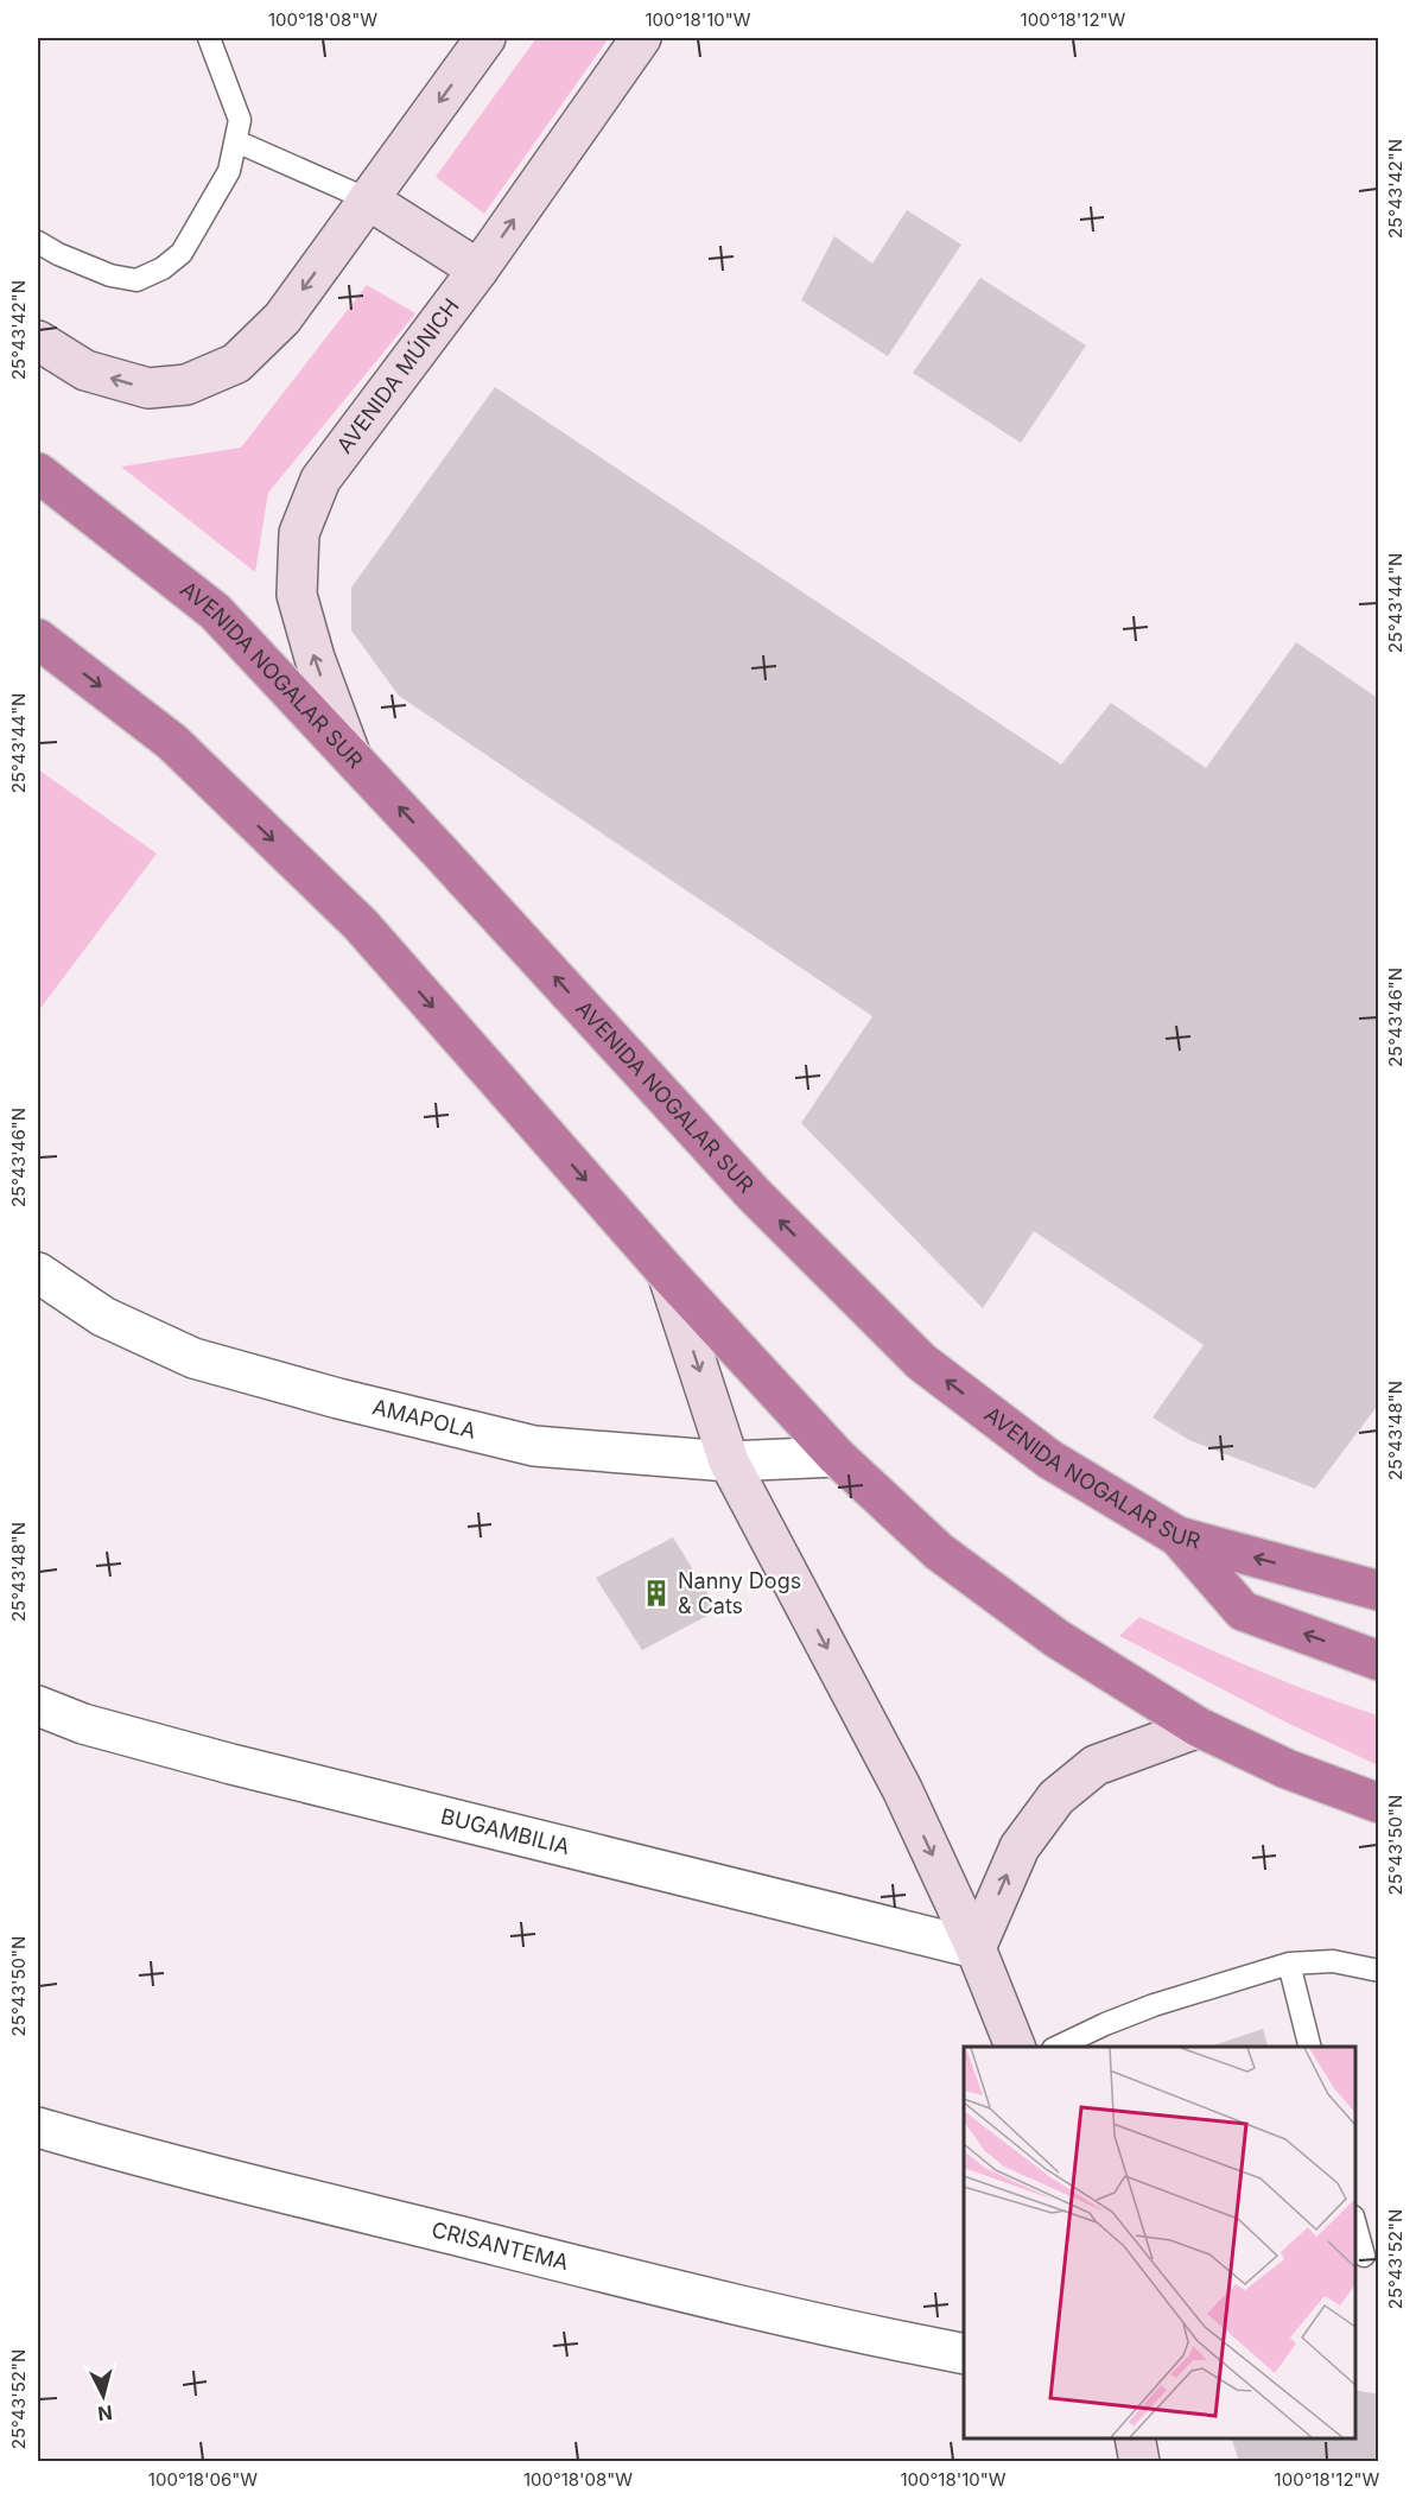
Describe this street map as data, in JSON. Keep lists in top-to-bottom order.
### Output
{
  "streets": {
    "highway": ["AVENIDA NOGALAR SUR"],
    "main road": ["AVENIDA MÚNICH"],
    "street": ["AMAPOLA", "BUGAMBILIA", "CRISANTEMA"]
  },
  "crossings": [
    ["AVENIDA MÚNICH", "AVENIDA NOGALAR SUR"]
  ],
  "one_way": ["AVENIDA MÚNICH"],
  "places": {
    "building": ["Nanny Dogs & Cats"]
  },
  "north": "bottom",
  "coordinates": [
    "100°18'08\"W",
    "100°18'10\"W",
    "100°18'12\"W",
    "25°43'42\"N",
    "25°43'44\"N",
    "25°43'46\"N",
    "25°43'48\"N",
    "25°43'50\"N",
    "25°43'52\"N",
    "100°18'06\"W"
  ]
}
